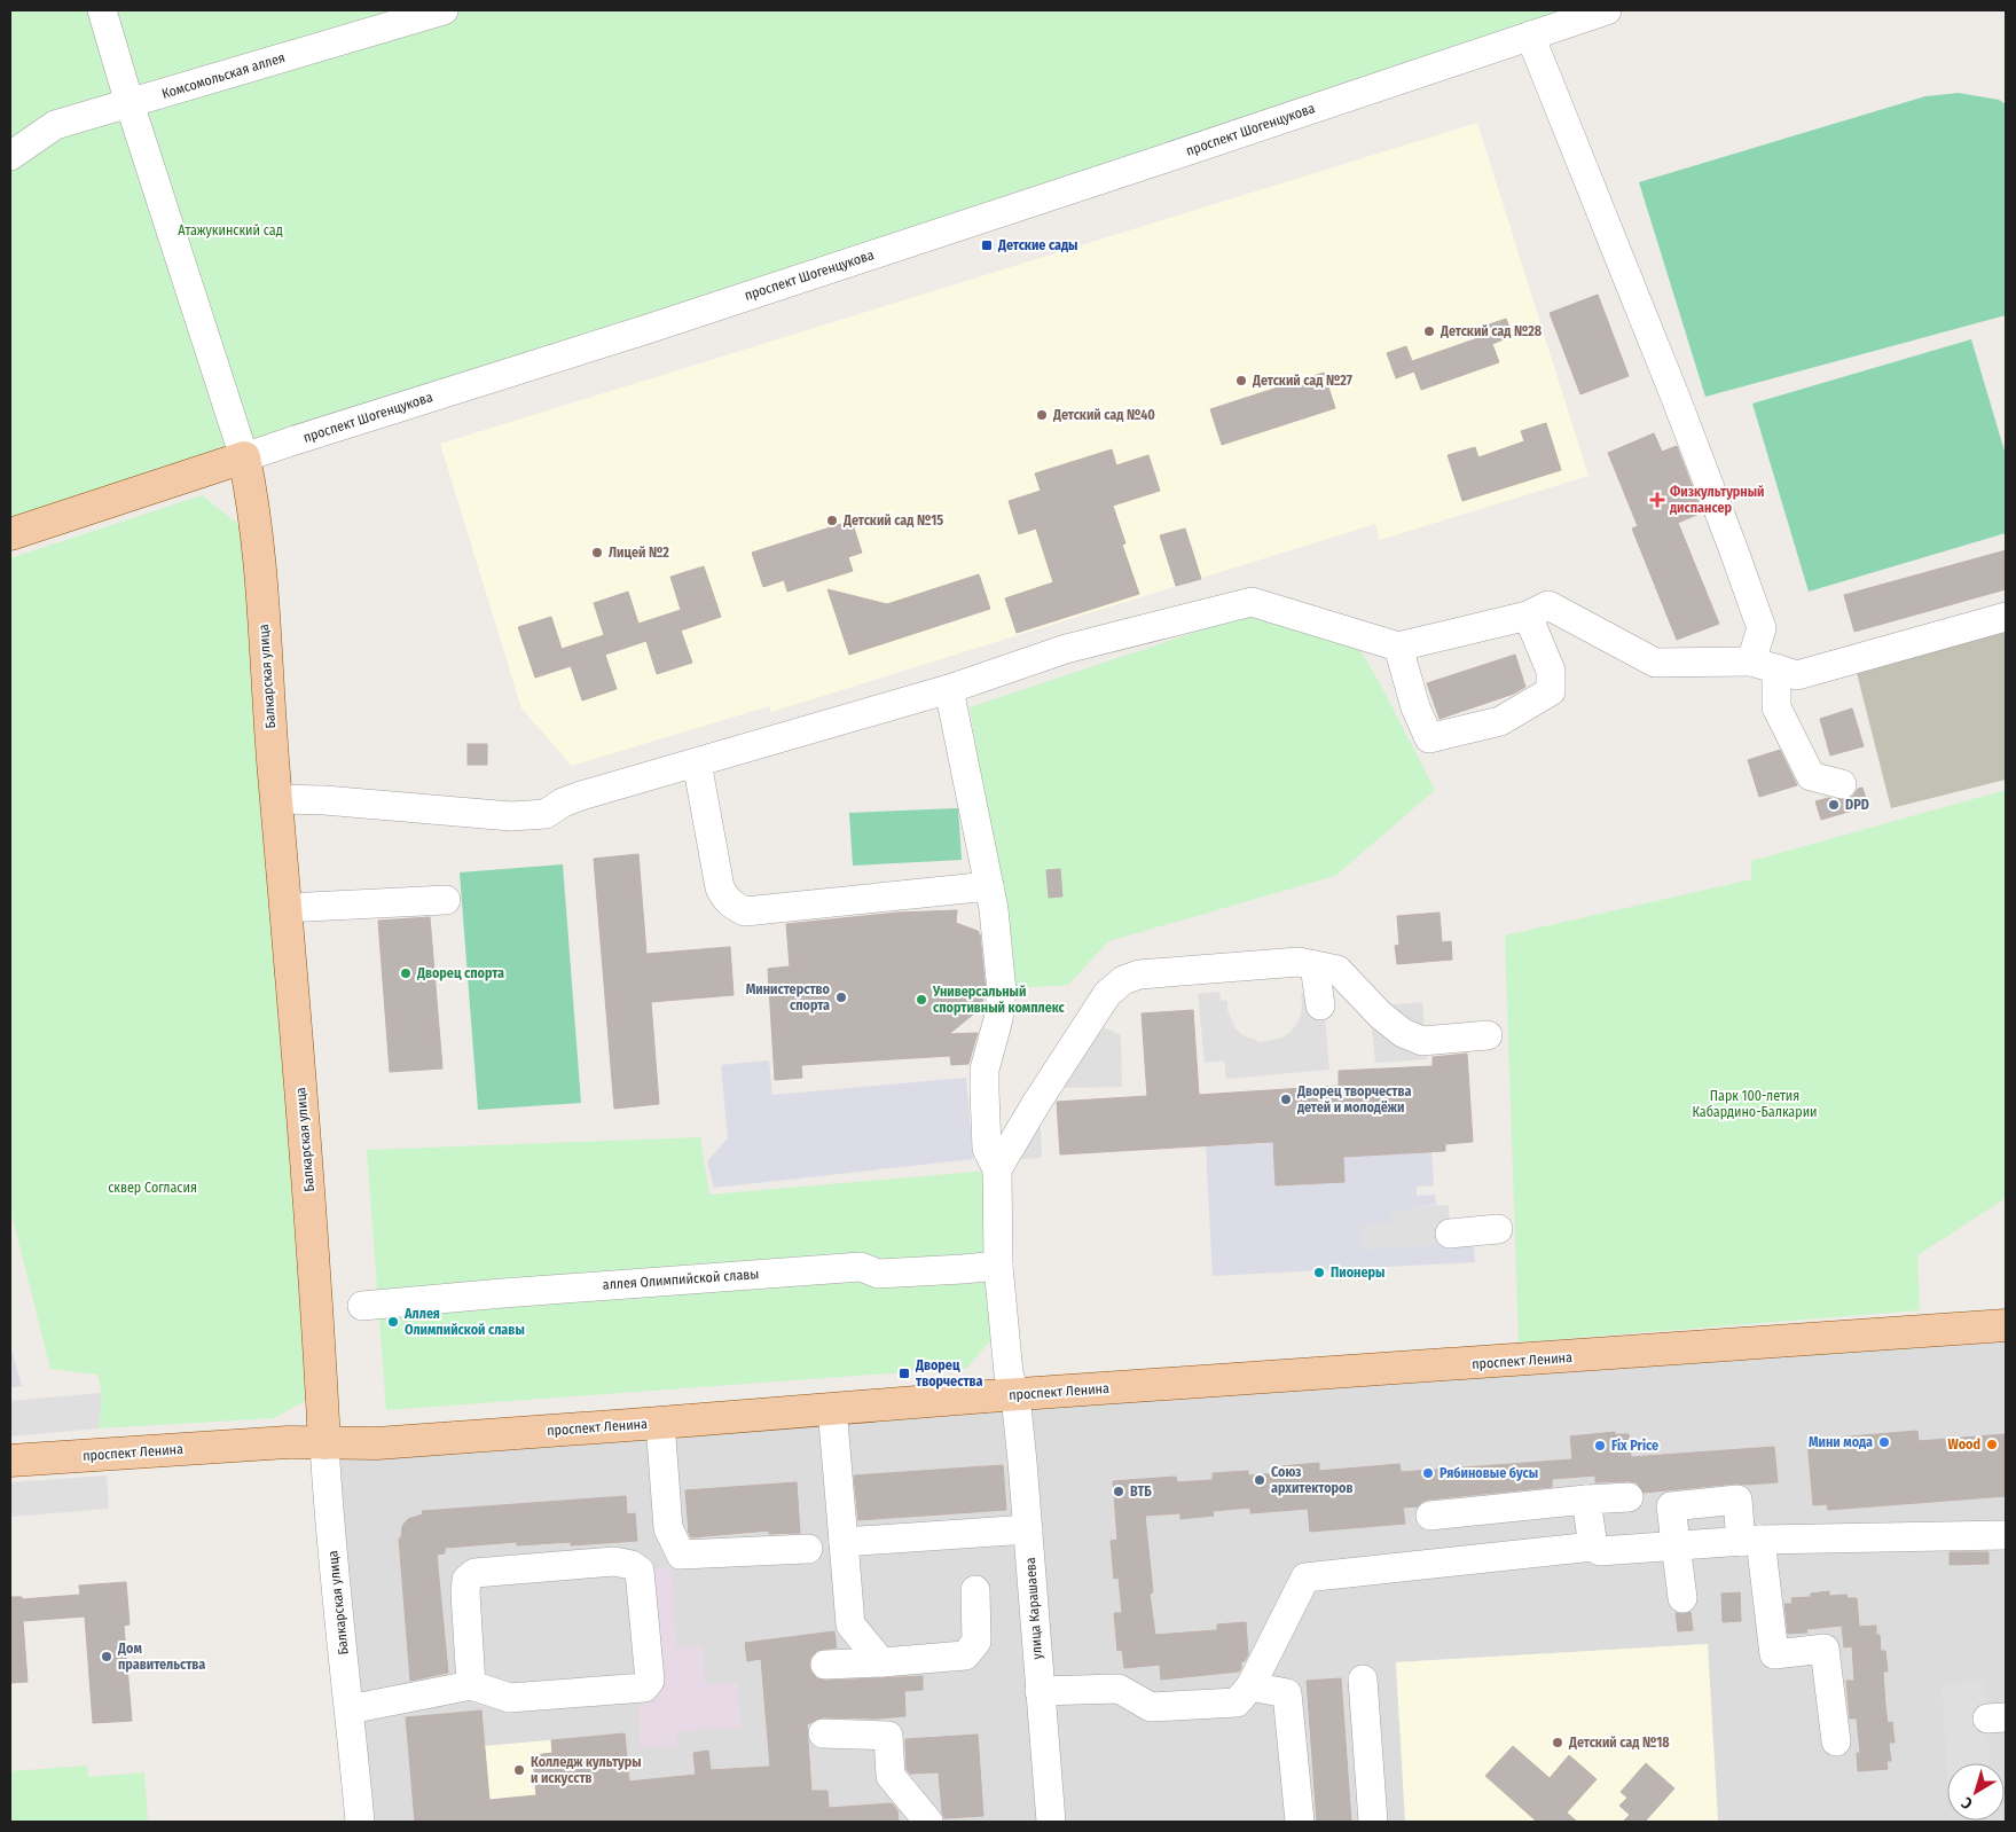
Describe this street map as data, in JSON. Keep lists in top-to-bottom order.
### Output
{
  "streets": {
    "main road": ["проспект Шогенцукова", "Балкарская улица", "проспект Ленина"],
    "street": ["Комсомольская аллея", "аллея Олимпийской славы", "улица Карашаева"]
  },
  "crossings": [
    ["проспект Шогенцукова", "Балкарская улица"],
    ["Балкарская улица", "проспект Ленина"],
    ["аллея Олимпийской славы", "улица Карашаева"],
    ["проспект Ленина", "улица Карашаева"]
  ],
  "parks": ["Атажукинский сад", "Парк 100-летия Кабардино-Балкарии", "сквер Согласия"],
  "places": {
    "transit": ["Детские сады", "Дворец творчества"],
    "other": [
      "Детский сад №28",
      "Детский сад №27",
      "Детский сад №40",
      "Детский сад №15",
      "Лицей №2",
      "DPD",
      "Дворец спорта",
      "Министерство спорта",
      "Универсальный спортивный комплекс",
      "Дворец творчества детей и молодёжи",
      "Пионеры",
      "Аллея Олимпийской славы",
      "Мини мода",
      "Wood",
      "Fix Price",
      "Рябиновые бусы",
      "Союз архитекторов",
      "ВТБ",
      "Дом правительства",
      "Детский сад №18",
      "Колледж культуры и искусств"
    ],
    "health": ["Физкультурный диспансер"]
  },
  "north": "bottom left"
}
